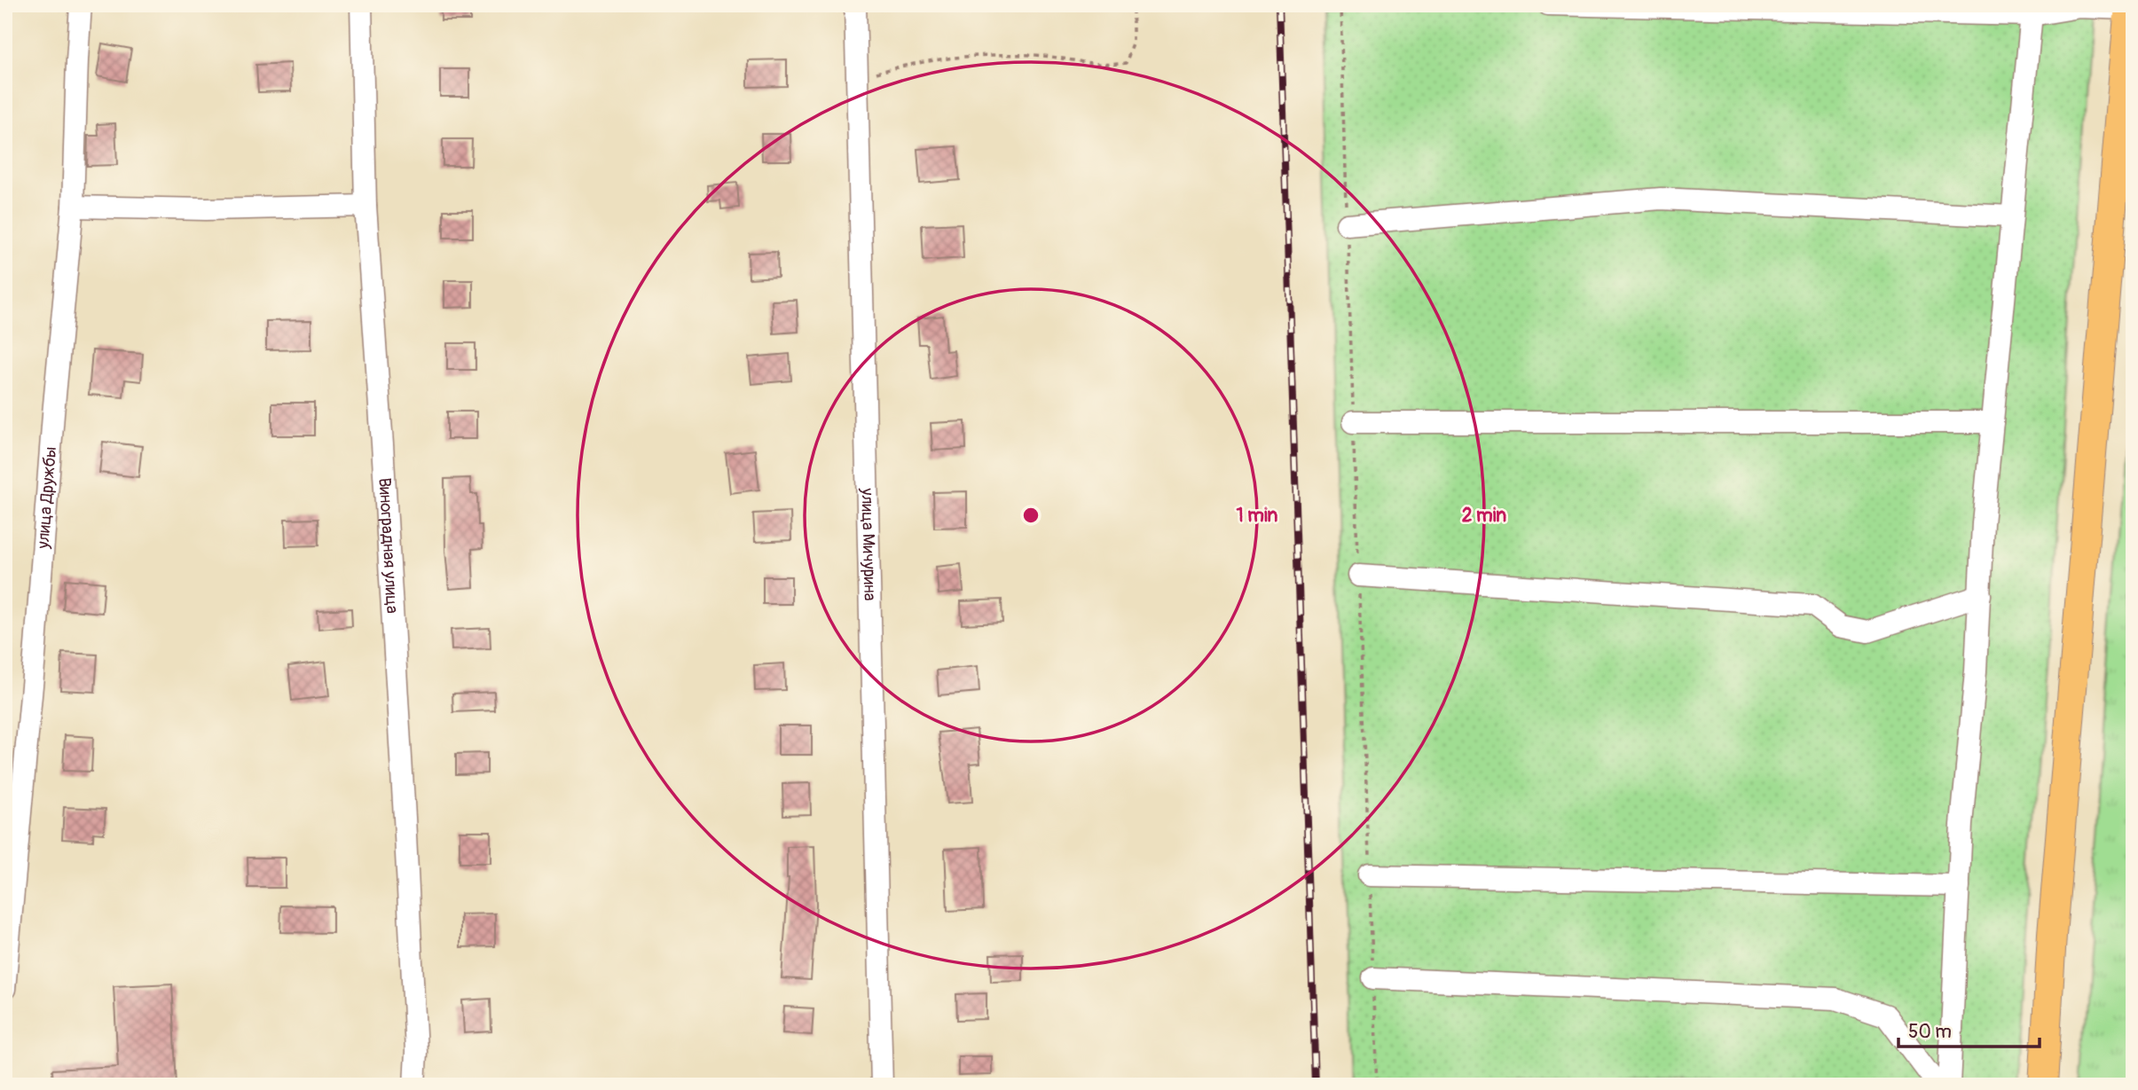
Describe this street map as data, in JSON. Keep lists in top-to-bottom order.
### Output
{
  "streets": {
    "street": ["улица Дружбы", "Виноградная улица", "улица Мичурина"]
  },
  "scale_bar": "50 m",
  "rings": ["1 min", "2 min"]
}
